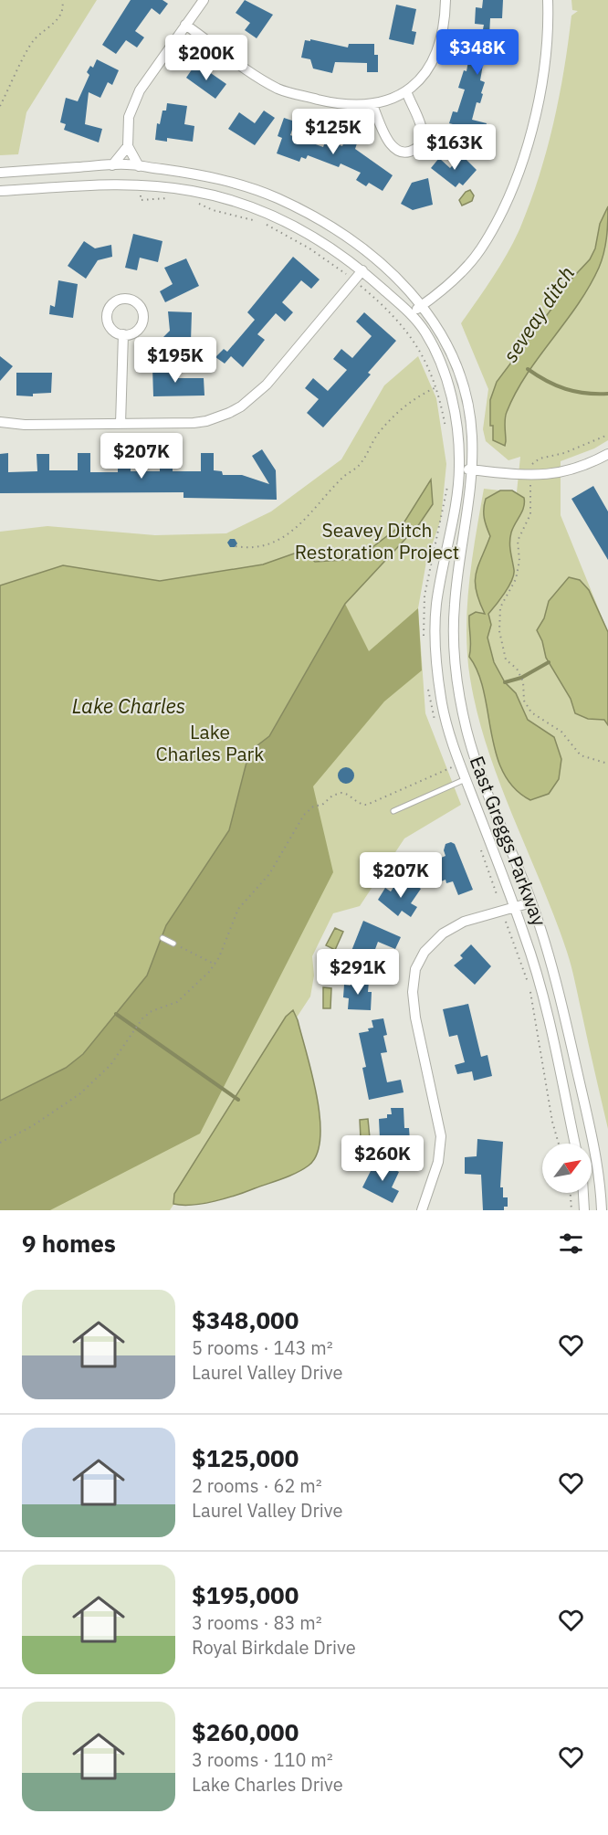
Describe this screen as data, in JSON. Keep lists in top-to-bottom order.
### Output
{
  "streets": {
    "street": ["East Greggs Parkway"]
  },
  "water": ["seveay ditch", "Lake Charles"],
  "parks": ["Seavey Ditch Restoration Project", "Lake Charles Park"],
  "north": "top right",
  "page": {
    "price": [
      "$348K",
      "$200K",
      "$125K",
      "$163K",
      "$195K",
      "$207K",
      "$207K",
      "$291K",
      "$260K"
    ],
    "heading": "9 homes",
    "list": [
      {
        "name": "$348,000",
        "note": "5 rooms · 143 m² · Laurel Valley Drive"
      },
      {
        "name": "$125,000",
        "note": "2 rooms · 62 m² · Laurel Valley Drive"
      },
      {
        "name": "$195,000",
        "note": "3 rooms · 83 m² · Royal Birkdale Drive"
      },
      {
        "name": "$260,000",
        "note": "3 rooms · 110 m² · Lake Charles Drive"
      }
    ]
  }
}
